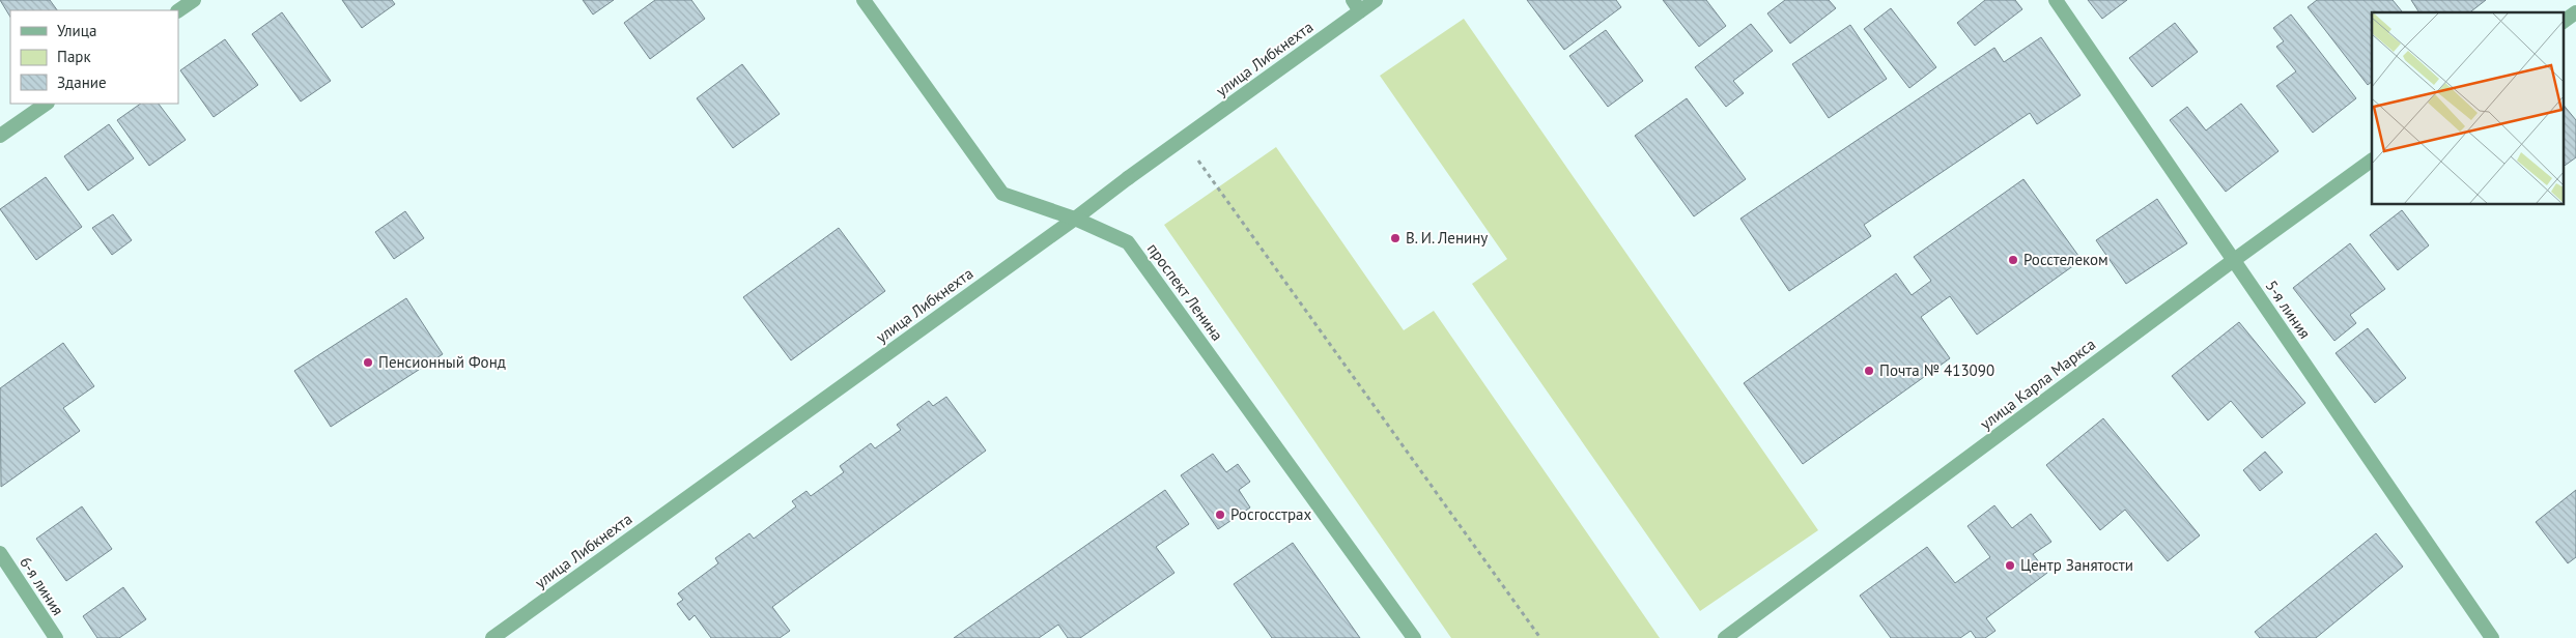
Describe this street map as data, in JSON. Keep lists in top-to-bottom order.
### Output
{
  "streets": {
    "street": [
      "улица Либкнехта",
      "проспект Ленина",
      "5-я линия",
      "улица Карла Маркса",
      "6-я линия"
    ]
  },
  "crossings": [
    ["улица Либкнехта", "проспект Ленина"],
    ["5-я линия", "улица Карла Маркса"]
  ],
  "places": [
    "В. И. Ленину",
    "Росстелеком",
    "Пенсионный Фонд",
    "Почта № 413090",
    "Росгосстрах",
    "Центр Занятости"
  ],
  "legend": ["Улица", "Парк", "Здание"]
}
